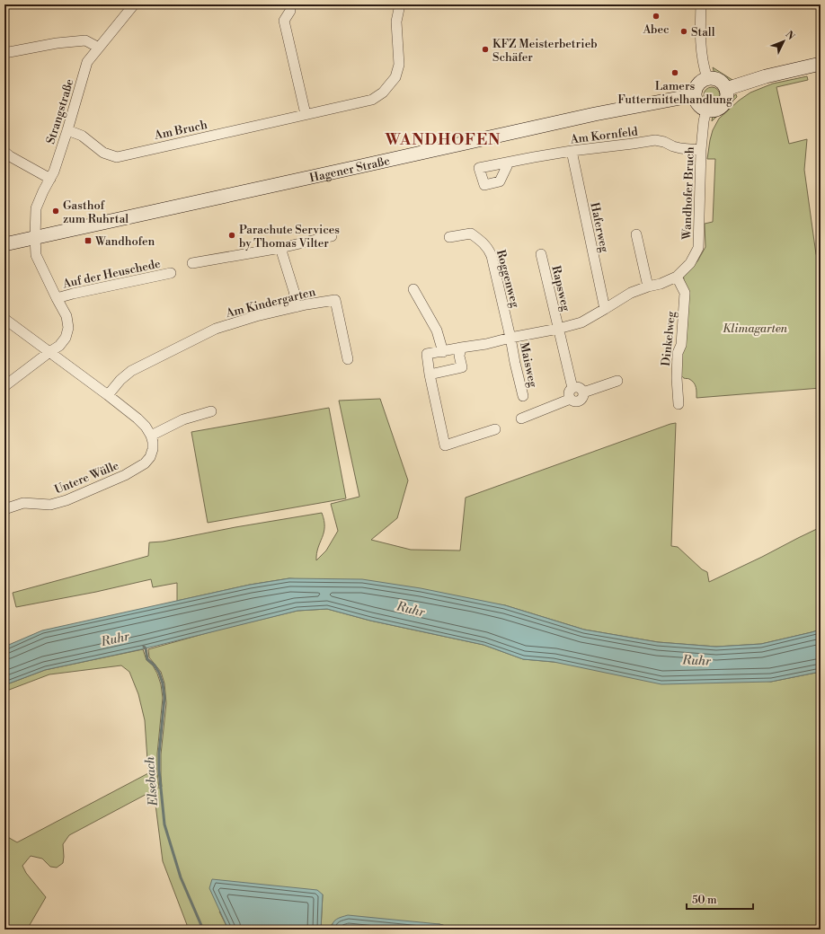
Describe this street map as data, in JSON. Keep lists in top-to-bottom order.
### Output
{
  "streets": {
    "main road": ["Hagener Straße"],
    "street": [
      "Strangstraße",
      "Am Bruch",
      "Am Kornfeld",
      "Wandhofer Bruch",
      "Haferweg",
      "Auf der Heuschede",
      "Roggenweg",
      "Rapsweg",
      "Am Kindergarten",
      "Dinkelweg",
      "Maisweg",
      "Untere Wülle"
    ]
  },
  "crossings": [
    ["Strangstraße", "Am Bruch"],
    ["Strangstraße", "Hagener Straße"],
    ["Am Kornfeld", "Wandhofer Bruch"],
    ["Am Kornfeld", "Haferweg"],
    ["Hagener Straße", "Wandhofer Bruch"],
    ["Wandhofer Bruch", "Haferweg"],
    ["Wandhofer Bruch", "Roggenweg"],
    ["Wandhofer Bruch", "Rapsweg"],
    ["Wandhofer Bruch", "Dinkelweg"],
    ["Wandhofer Bruch", "Maisweg"],
    ["Roggenweg", "Maisweg"]
  ],
  "districts": ["WANDHOFEN"],
  "water": ["Ruhr", "Elsebach"],
  "parks": ["Klimagarten"],
  "places": {
    "other": [
      "Abec",
      "Stall",
      "KFZ Meisterbetrieb Schäfer",
      "Lamers Futtermittelhandlung",
      "Gasthof zum Ruhrtal",
      "Parachute Services by Thomas Vilter"
    ],
    "transit": ["Wandhofen"]
  },
  "scale_bar": "50 m",
  "north": "top right"
}
